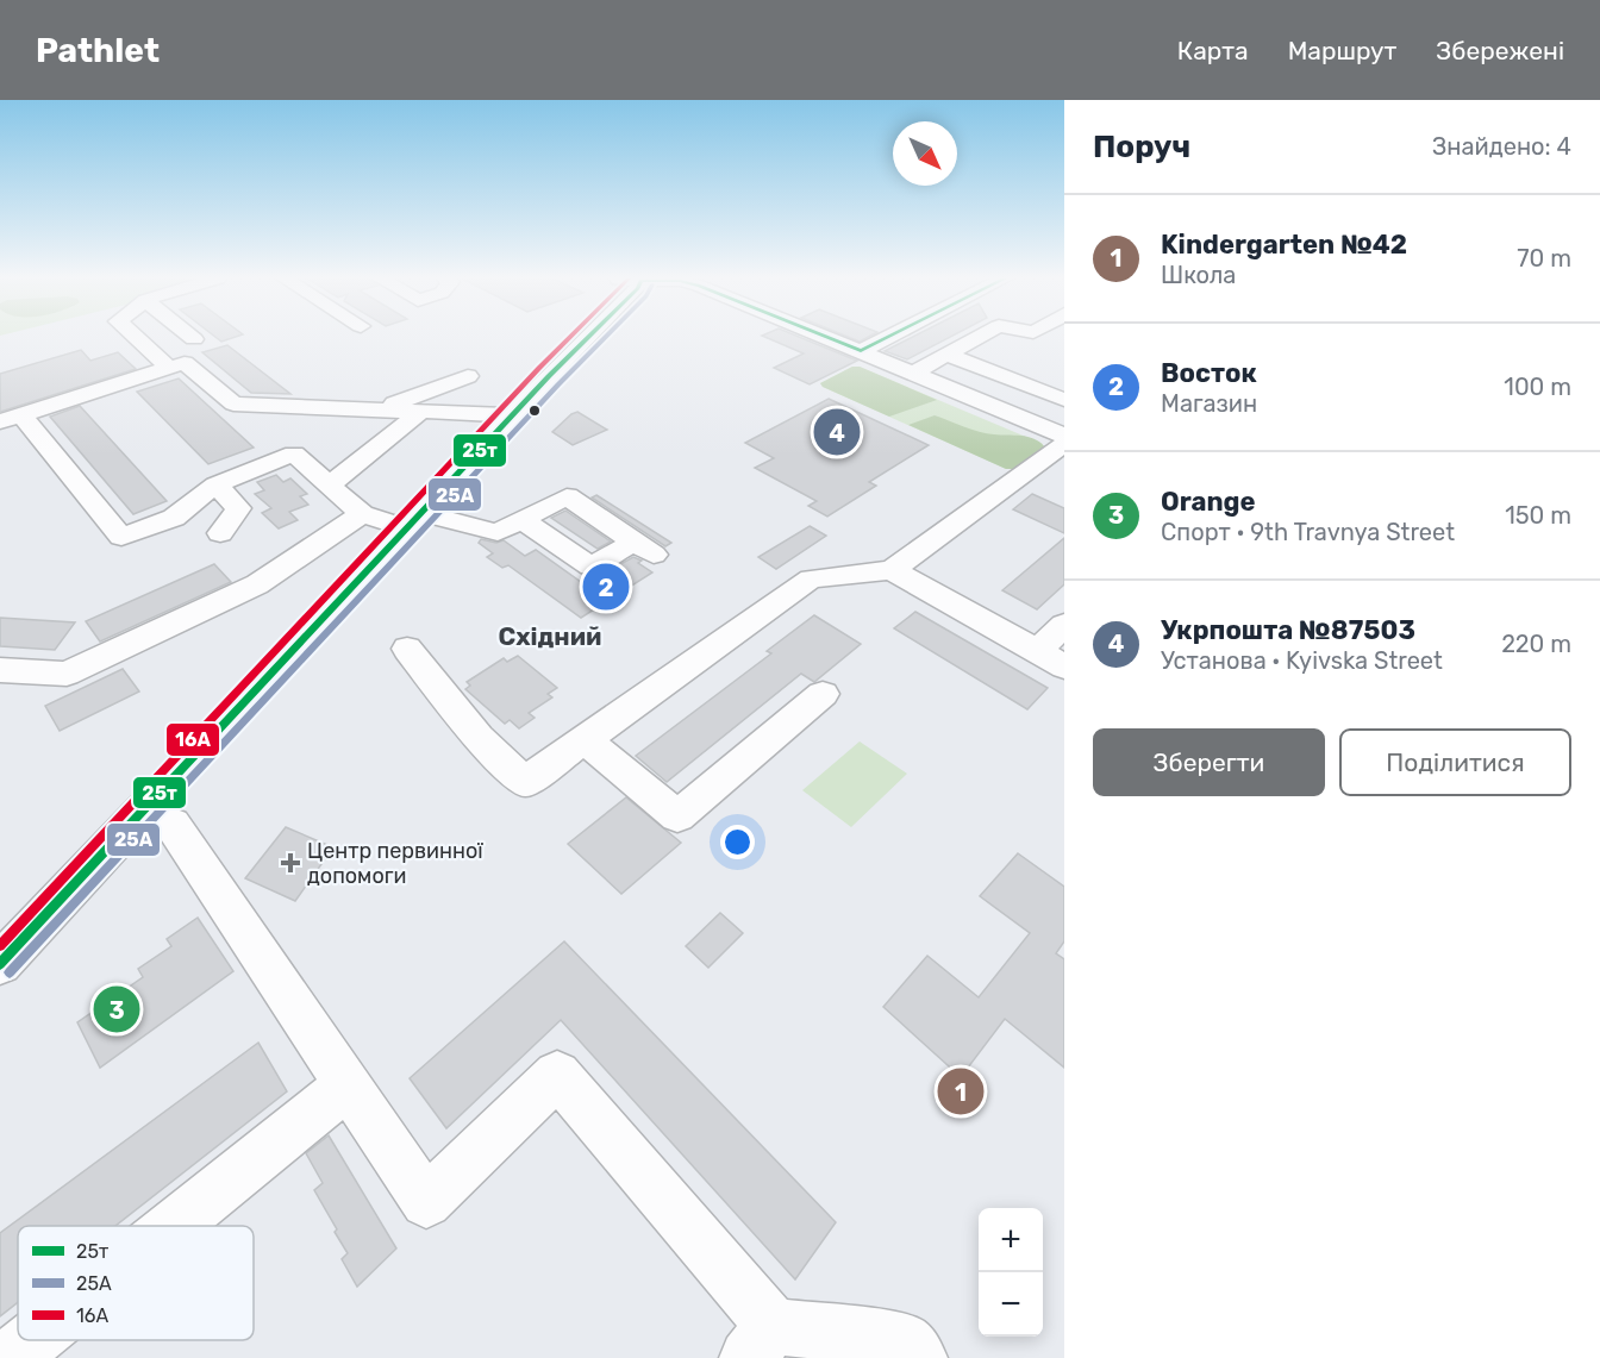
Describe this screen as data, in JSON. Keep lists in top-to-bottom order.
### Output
{
  "districts": ["Східний"],
  "places": {
    "health": ["Центр первинної допомоги"]
  },
  "lines": ["transit line 25т", "transit line 25А", "transit line 16А"],
  "legend": ["25т", "25А", "16А"],
  "north": "bottom right",
  "page": {
    "header": "Pathlet",
    "nav": ["Карта", "Маршрут", "Збережені"],
    "heading": ["Поруч", "Знайдено: 4"],
    "list": [
      {
        "mark": "1",
        "name": "Kindergarten №42",
        "note": "Школа",
        "value": "70 m"
      },
      {
        "mark": "2",
        "name": "Восток",
        "note": "Магазин",
        "value": "100 m"
      },
      {
        "mark": "3",
        "name": "Orange",
        "note": "Спорт · 9th Travnya Street",
        "value": "150 m"
      },
      {
        "mark": "4",
        "name": "Укрпошта №87503",
        "note": "Установа · Kyivska Street",
        "value": "220 m"
      }
    ],
    "pins": [
      "4",
      "2",
      "3",
      "1"
    ],
    "buttons": ["Зберегти", "Поділитися"],
    "map_buttons": ["+", "−"]
  }
}
